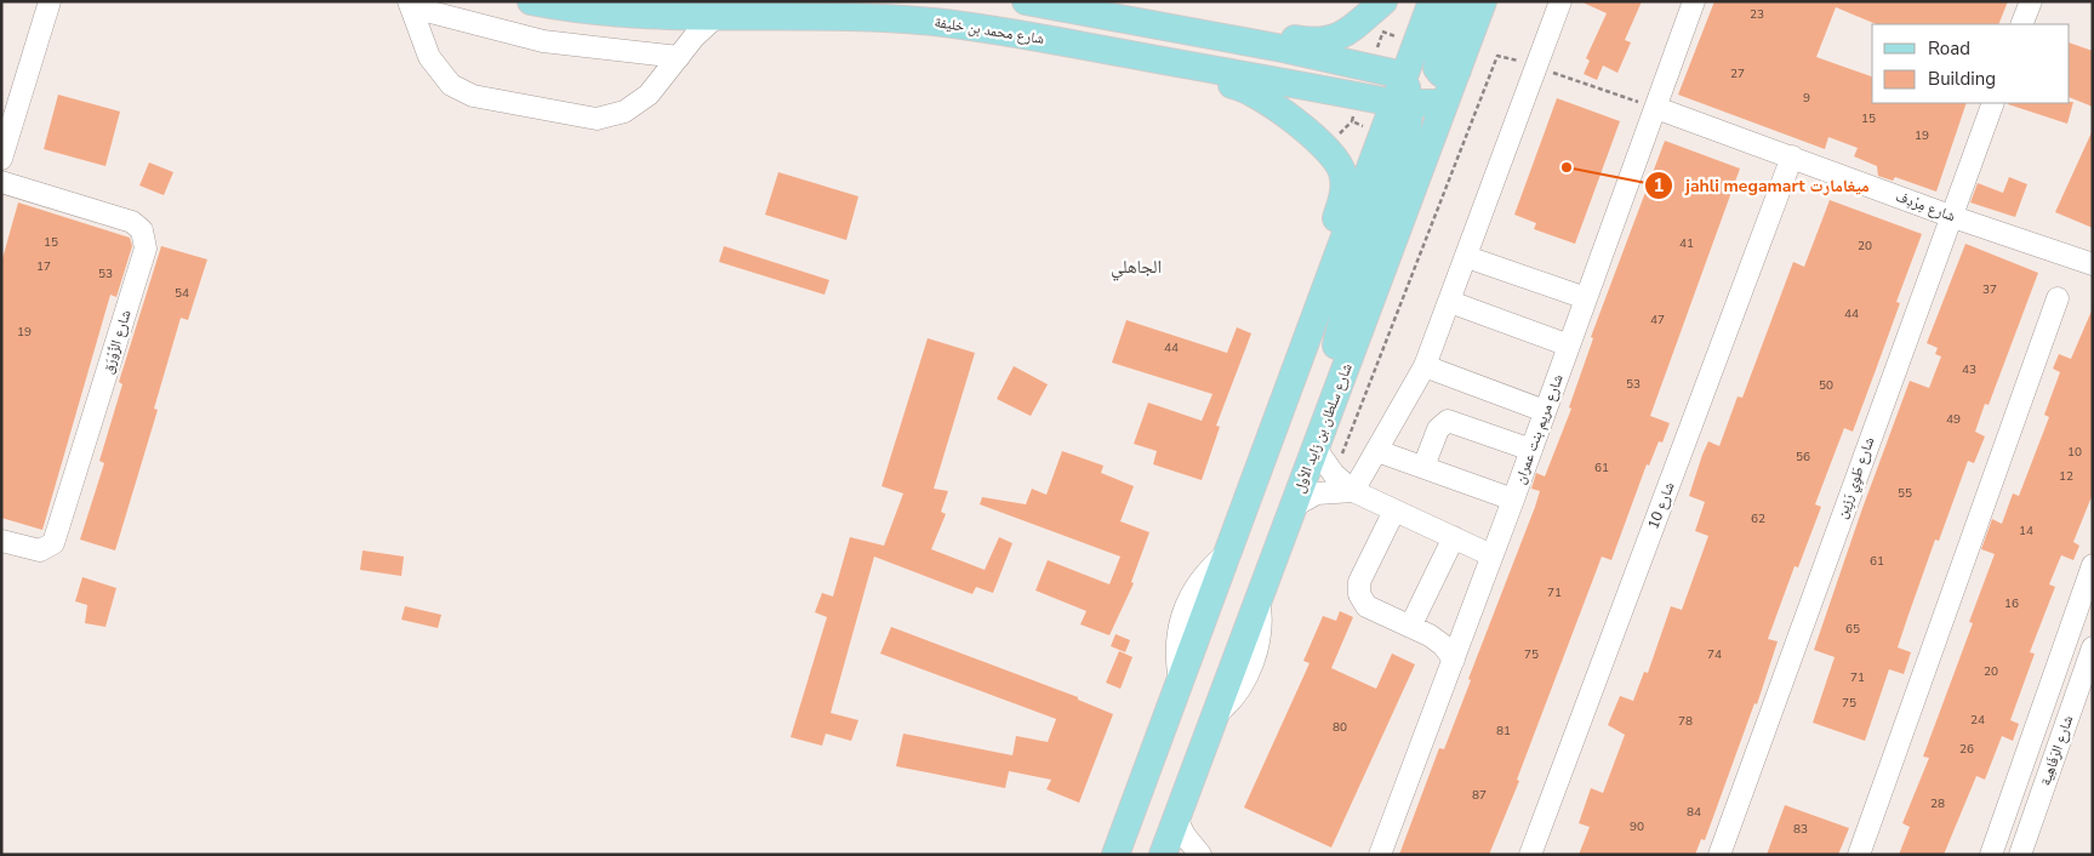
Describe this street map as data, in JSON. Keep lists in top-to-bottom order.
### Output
{
  "streets": {
    "main road": ["شارع محمد بن خليفة", "شارع سلطان بن زايد الأول"],
    "street": [
      "شارع مِرْدِف",
      "شارع الزَّوْرَق",
      "شارع مريم بنت عمران",
      "شارع طَوِي رَزِين",
      "شارع 10",
      "شارع الرَفَاهِية"
    ]
  },
  "crossings": [
    ["شارع محمد بن خليفة", "شارع سلطان بن زايد الأول"],
    ["شارع مِرْدِف", "شارع مريم بنت عمران"],
    ["شارع مِرْدِف", "شارع طَوِي رَزِين"],
    ["شارع مِرْدِف", "شارع 10"]
  ],
  "districts": ["الجاهلي"],
  "places": ["jahli megamart ميغامارت"],
  "house_numbers": [
    "23",
    "27",
    "9",
    "15",
    "19",
    "15",
    "41",
    "20",
    "17",
    "53",
    "37",
    "54",
    "44",
    "47",
    "19",
    "44",
    "43",
    "53",
    "50",
    "49",
    "10",
    "56",
    "61",
    "12",
    "55",
    "62",
    "14",
    "61",
    "71",
    "16",
    "65",
    "75",
    "74",
    "20",
    "71",
    "75",
    "24",
    "78",
    "80",
    "81",
    "26",
    "87",
    "28",
    "84",
    "90",
    "83"
  ],
  "legend": ["Road", "Building"]
}
